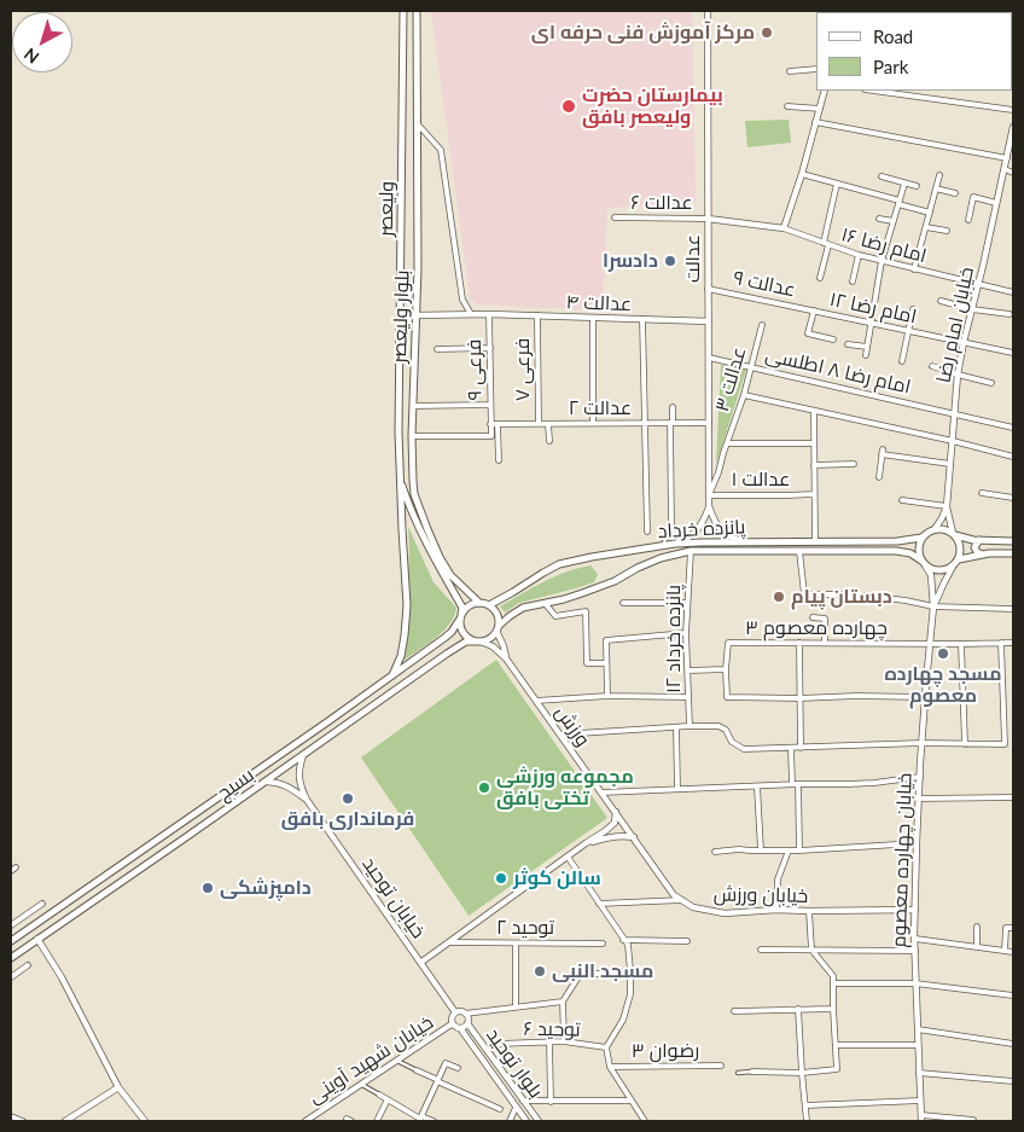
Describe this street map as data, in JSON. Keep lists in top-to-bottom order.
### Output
{
  "streets": {
    "main road": [
      "ولیعصر",
      "بلوار ولیعصر",
      "پانزده خرداد",
      "بسیج"
    ],
    "street": [
      "عدالت ۶",
      "امام رضا ۱۶",
      "عدالت",
      "عدالت ۹",
      "عدالت ۴",
      "امام رضا ۱۲",
      "خیابان امام رضا",
      "فرعی ۹",
      "فرعی ۷",
      "امام رضا ۸ اطلسی",
      "عدالت ۳",
      "عدالت ۲",
      "عدالت ۱",
      "چهارده معصوم ۳",
      "پانزده خرداد ۱۲",
      "ورزش",
      "خیابان چهارده معصوم",
      "خیابان ورزش",
      "خیابان توحید",
      "توحید ۲",
      "توحید ۶",
      "رضوان ۳",
      "خیابان شهید آوینی",
      "بلوار توحید"
    ]
  },
  "crossings": [
    ["عدالت ۶", "عدالت"],
    ["ولیعصر", "بلوار ولیعصر"],
    ["ولیعصر", "پانزده خرداد"],
    ["ولیعصر", "ورزش"],
    ["ولیعصر", "بسیج"],
    ["امام رضا ۱۶", "خیابان امام رضا"],
    ["عدالت", "عدالت ۹"],
    ["عدالت", "عدالت ۴"],
    ["عدالت", "امام رضا ۸ اطلسی"],
    ["عدالت", "عدالت ۳"],
    ["عدالت", "عدالت ۲"],
    ["عدالت", "عدالت ۱"],
    ["عدالت", "پانزده خرداد"],
    ["عدالت ۹", "امام رضا ۱۲"],
    ["عدالت ۴", "بلوار ولیعصر"],
    ["عدالت ۴", "فرعی ۹"],
    ["عدالت ۴", "فرعی ۷"],
    ["امام رضا ۱۲", "خیابان امام رضا"],
    ["بلوار ولیعصر", "پانزده خرداد"],
    ["بلوار ولیعصر", "ورزش"],
    ["بلوار ولیعصر", "بسیج"],
    ["خیابان امام رضا", "امام رضا ۸ اطلسی"],
    ["خیابان امام رضا", "پانزده خرداد"],
    ["فرعی ۹", "عدالت ۲"],
    ["فرعی ۷", "عدالت ۲"],
    ["امام رضا ۸ اطلسی", "عدالت ۳"],
    ["عدالت ۳", "عدالت ۱"],
    ["پانزده خرداد", "پانزده خرداد ۱۲"],
    ["پانزده خرداد", "ورزش"],
    ["پانزده خرداد", "بسیج"],
    ["چهارده معصوم ۳", "خیابان چهارده معصوم"],
    ["ورزش", "بسیج"],
    ["ورزش", "خیابان ورزش"],
    ["خیابان چهارده معصوم", "خیابان ورزش"],
    ["خیابان توحید", "خیابان شهید آوینی"],
    ["خیابان توحید", "بلوار توحید"],
    ["خیابان شهید آوینی", "بلوار توحید"]
  ],
  "places": [
    "مرکز آموزش فنی حرفه ای",
    "بیمارستان حضرت ولیعصر بافق",
    "دادسرا",
    "دبستان پیام",
    "مسجد چهارده معصوم",
    "مجموعه ورزشی تختی بافق",
    "فرمانداری بافق",
    "سالن کوثر",
    "دامپزشکی",
    "مسجد النبی"
  ],
  "legend": ["Road", "Park"],
  "north": "bottom left"
}
